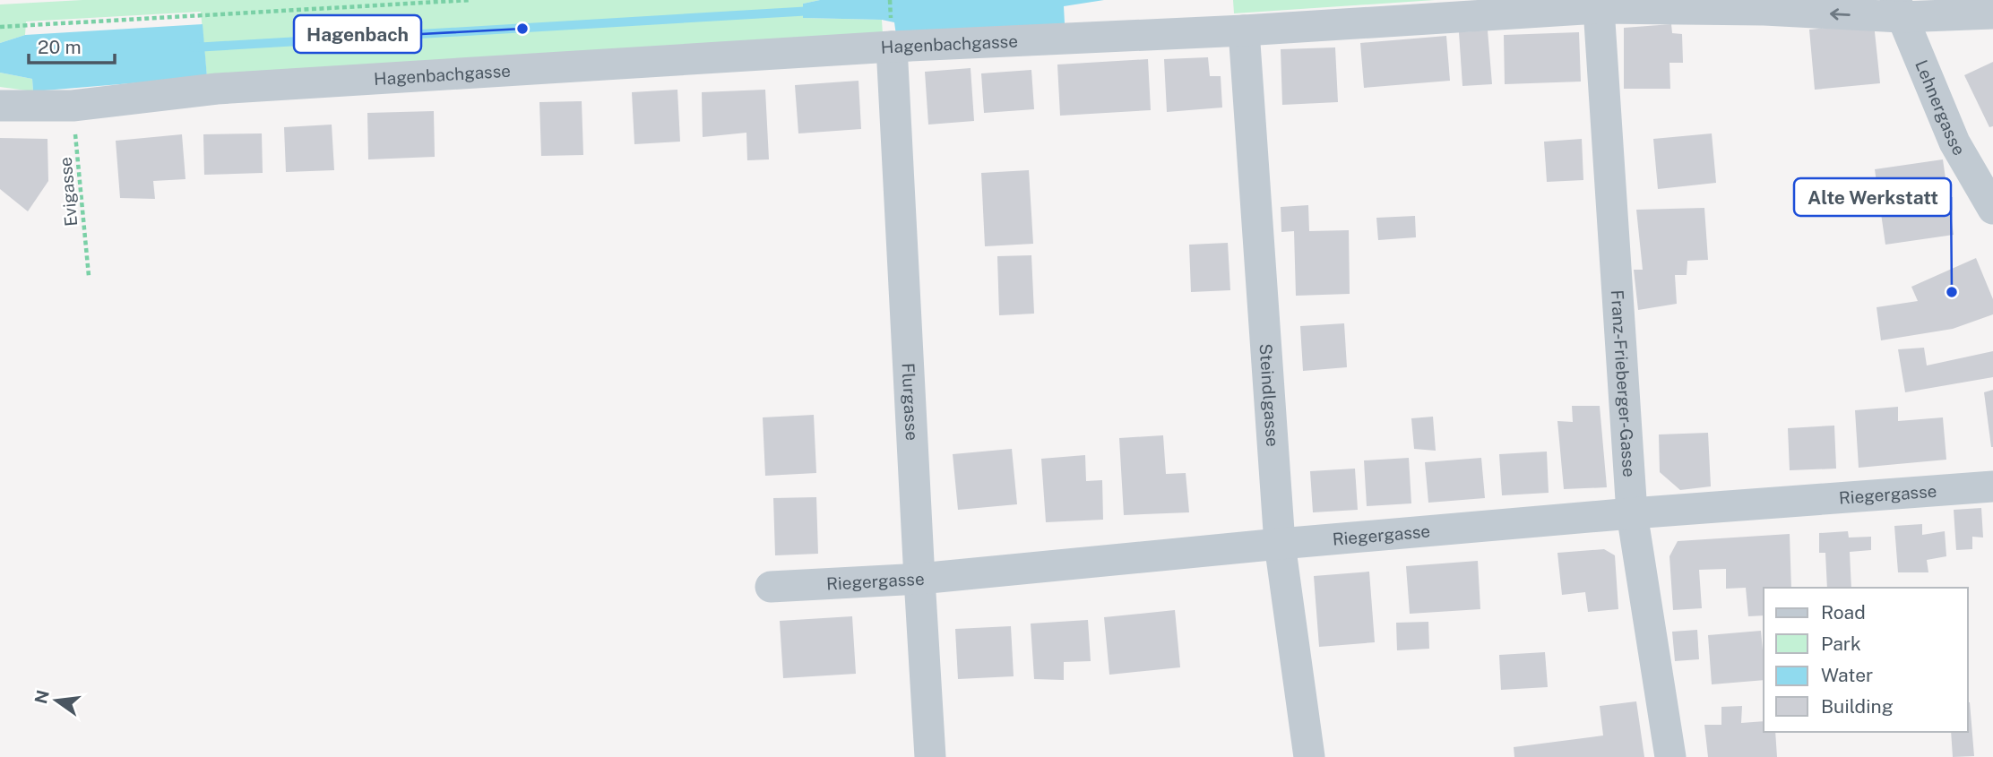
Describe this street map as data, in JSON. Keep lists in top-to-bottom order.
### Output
{
  "streets": {
    "street": [
      "Hagenbachgasse",
      "Lehnergasse",
      "Franz-Frieberger-Gasse",
      "Steindlgasse",
      "Flurgasse",
      "Riegergasse"
    ],
    "path": ["Evigasse"]
  },
  "crossings": [
    ["Hagenbachgasse", "Lehnergasse"],
    ["Hagenbachgasse", "Evigasse"],
    ["Hagenbachgasse", "Franz-Frieberger-Gasse"],
    ["Hagenbachgasse", "Steindlgasse"],
    ["Hagenbachgasse", "Flurgasse"],
    ["Franz-Frieberger-Gasse", "Riegergasse"],
    ["Steindlgasse", "Riegergasse"],
    ["Flurgasse", "Riegergasse"]
  ],
  "places": ["Hagenbach", "Alte Werkstatt"],
  "legend": [
    "Road",
    "Park",
    "Water",
    "Building"
  ],
  "scale_bar": "20 m",
  "north": "left"
}
